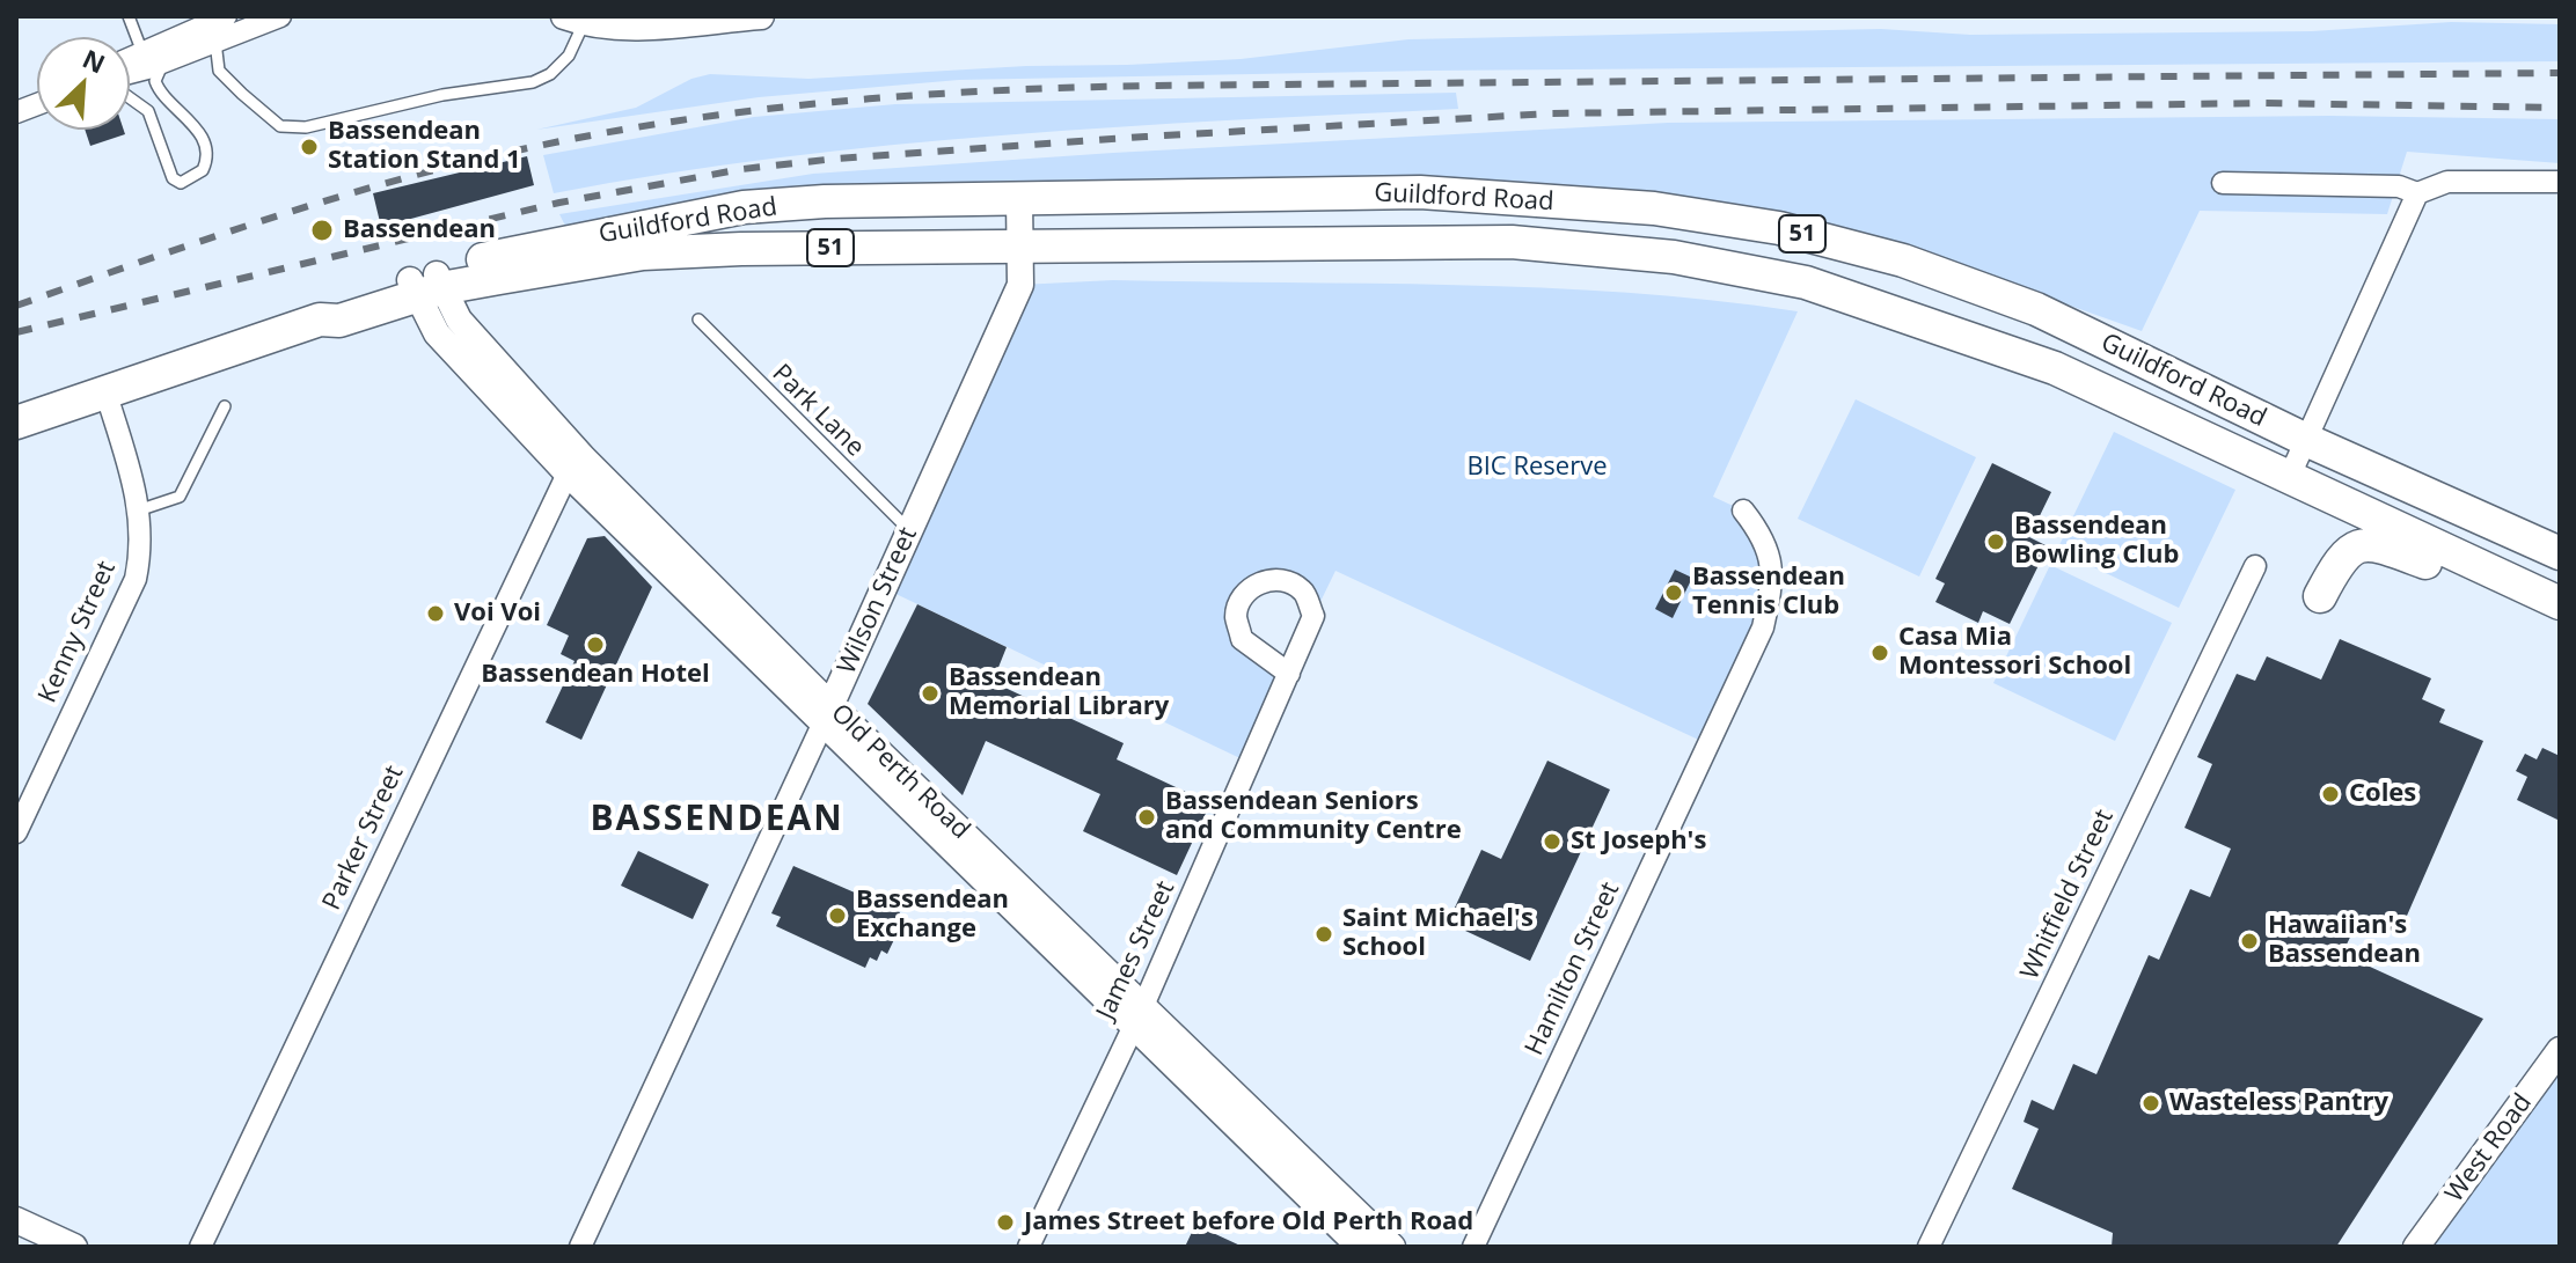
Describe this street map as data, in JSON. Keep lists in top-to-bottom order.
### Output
{
  "streets": {
    "highway": ["Guildford Road", "51"],
    "street": [
      "Wilson Street",
      "Kenny Street",
      "Old Perth Road",
      "Parker Street",
      "Whitfield Street",
      "James Street",
      "Hamilton Street",
      "West Road"
    ],
    "lane": ["Park Lane"]
  },
  "crossings": [
    ["Guildford Road", "Wilson Street"],
    ["Guildford Road", "Kenny Street"],
    ["Guildford Road", "Old Perth Road"],
    ["Park Lane", "Wilson Street"],
    ["Wilson Street", "Old Perth Road"],
    ["Old Perth Road", "Parker Street"],
    ["Old Perth Road", "James Street"]
  ],
  "districts": ["BASSENDEAN"],
  "parks": ["BIC Reserve"],
  "places": [
    "Bassendean Station Stand 1",
    "Bassendean",
    "Bassendean Bowling Club",
    "Bassendean Tennis Club",
    "Voi Voi",
    "Bassendean Hotel",
    "Casa Mia Montessori School",
    "Bassendean Memorial Library",
    "Coles",
    "Bassendean Seniors and Community Centre",
    "St Joseph's",
    "Bassendean Exchange",
    "Saint Michael's School",
    "Hawaiian's Bassendean",
    "Wasteless Pantry",
    "James Street before Old Perth Road"
  ],
  "north": "top right"
}
